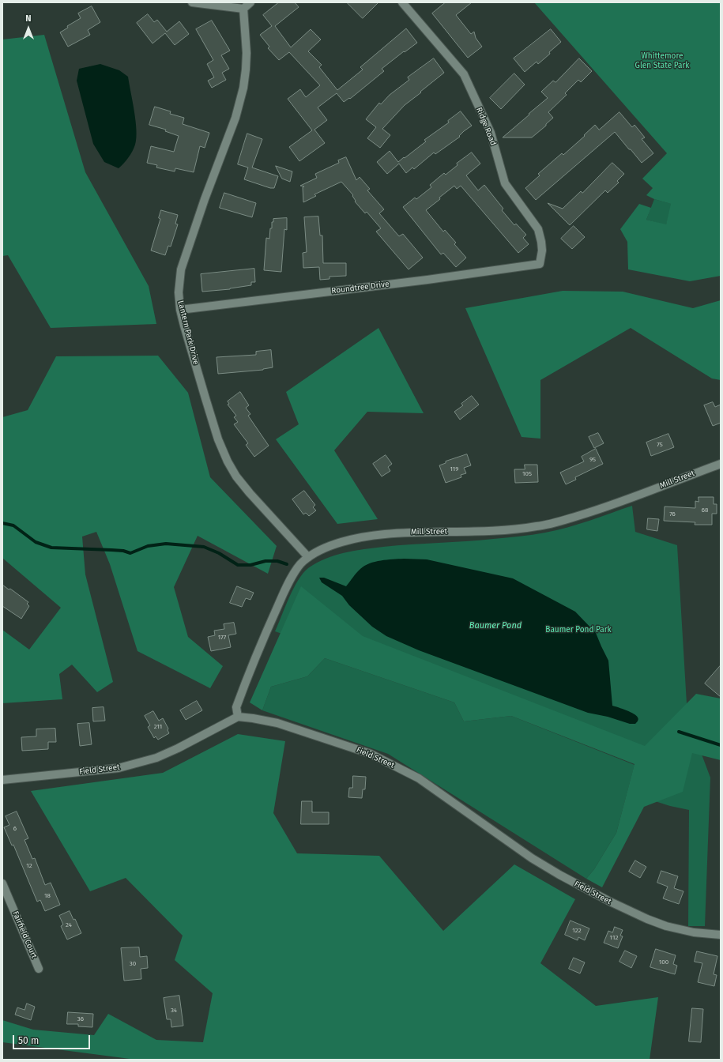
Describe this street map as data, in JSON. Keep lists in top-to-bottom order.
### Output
{
  "streets": {
    "street": [
      "Ridge Road",
      "Roundtree Drive",
      "Lantern Park Drive",
      "Mill Street",
      "Field Street",
      "Fairfield Court"
    ]
  },
  "crossings": [
    ["Ridge Road", "Roundtree Drive"],
    ["Roundtree Drive", "Lantern Park Drive"],
    ["Lantern Park Drive", "Mill Street"],
    ["Mill Street", "Field Street"]
  ],
  "water": ["Baumer Pond"],
  "parks": ["Whittemore Glen State Park", "Baumer Pond Park"],
  "house_numbers": [
    "75",
    "95",
    "119",
    "105",
    "68",
    "76",
    "177",
    "211",
    "6",
    "12",
    "18",
    "24",
    "122",
    "112",
    "100",
    "30",
    "34",
    "36"
  ],
  "scale_bar": "50 m",
  "north": "top"
}
